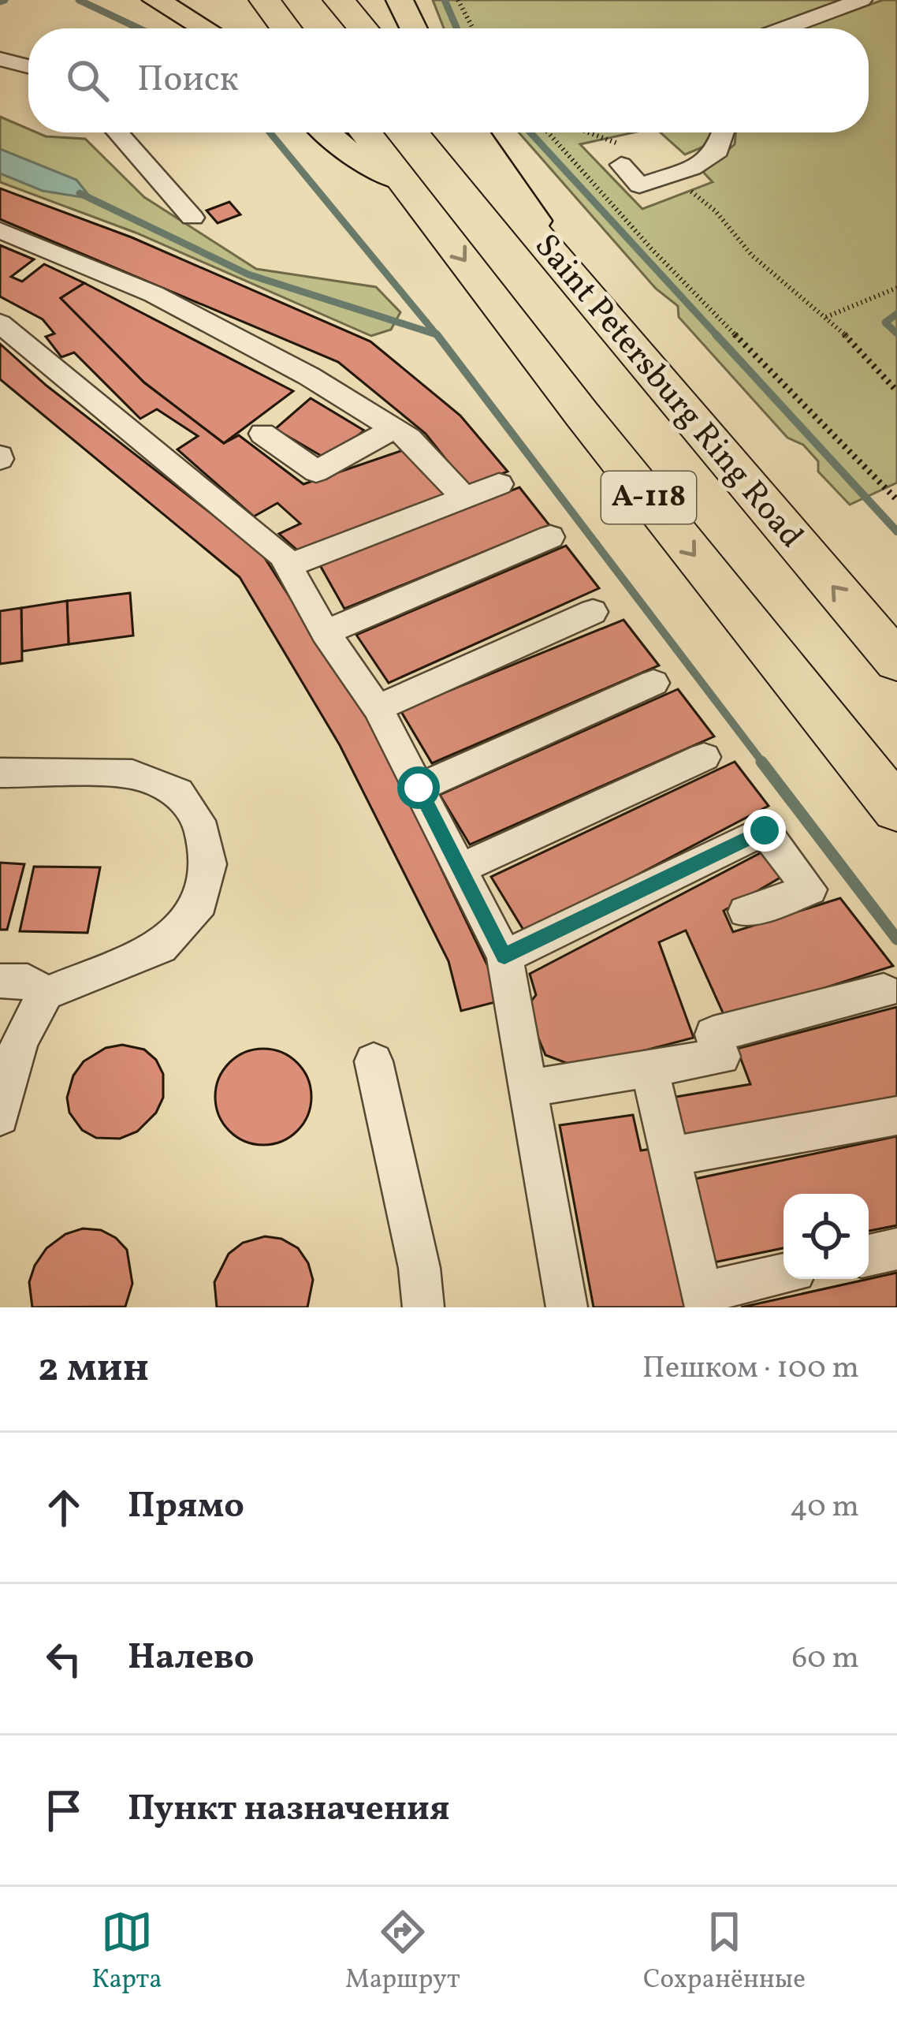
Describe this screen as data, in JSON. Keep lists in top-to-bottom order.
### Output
{
  "streets": {
    "highway": ["Saint Petersburg Ring Road", "А-118"]
  },
  "page": {
    "search": "Поиск",
    "heading": ["2 мин", "Пешком · 100 m"],
    "list": [
      ["Прямо", "40 m"],
      ["Налево", "60 m"],
      "Пункт назначения"
    ],
    "nav": ["Карта", "Маршрут", "Сохранённые"]
  }
}
